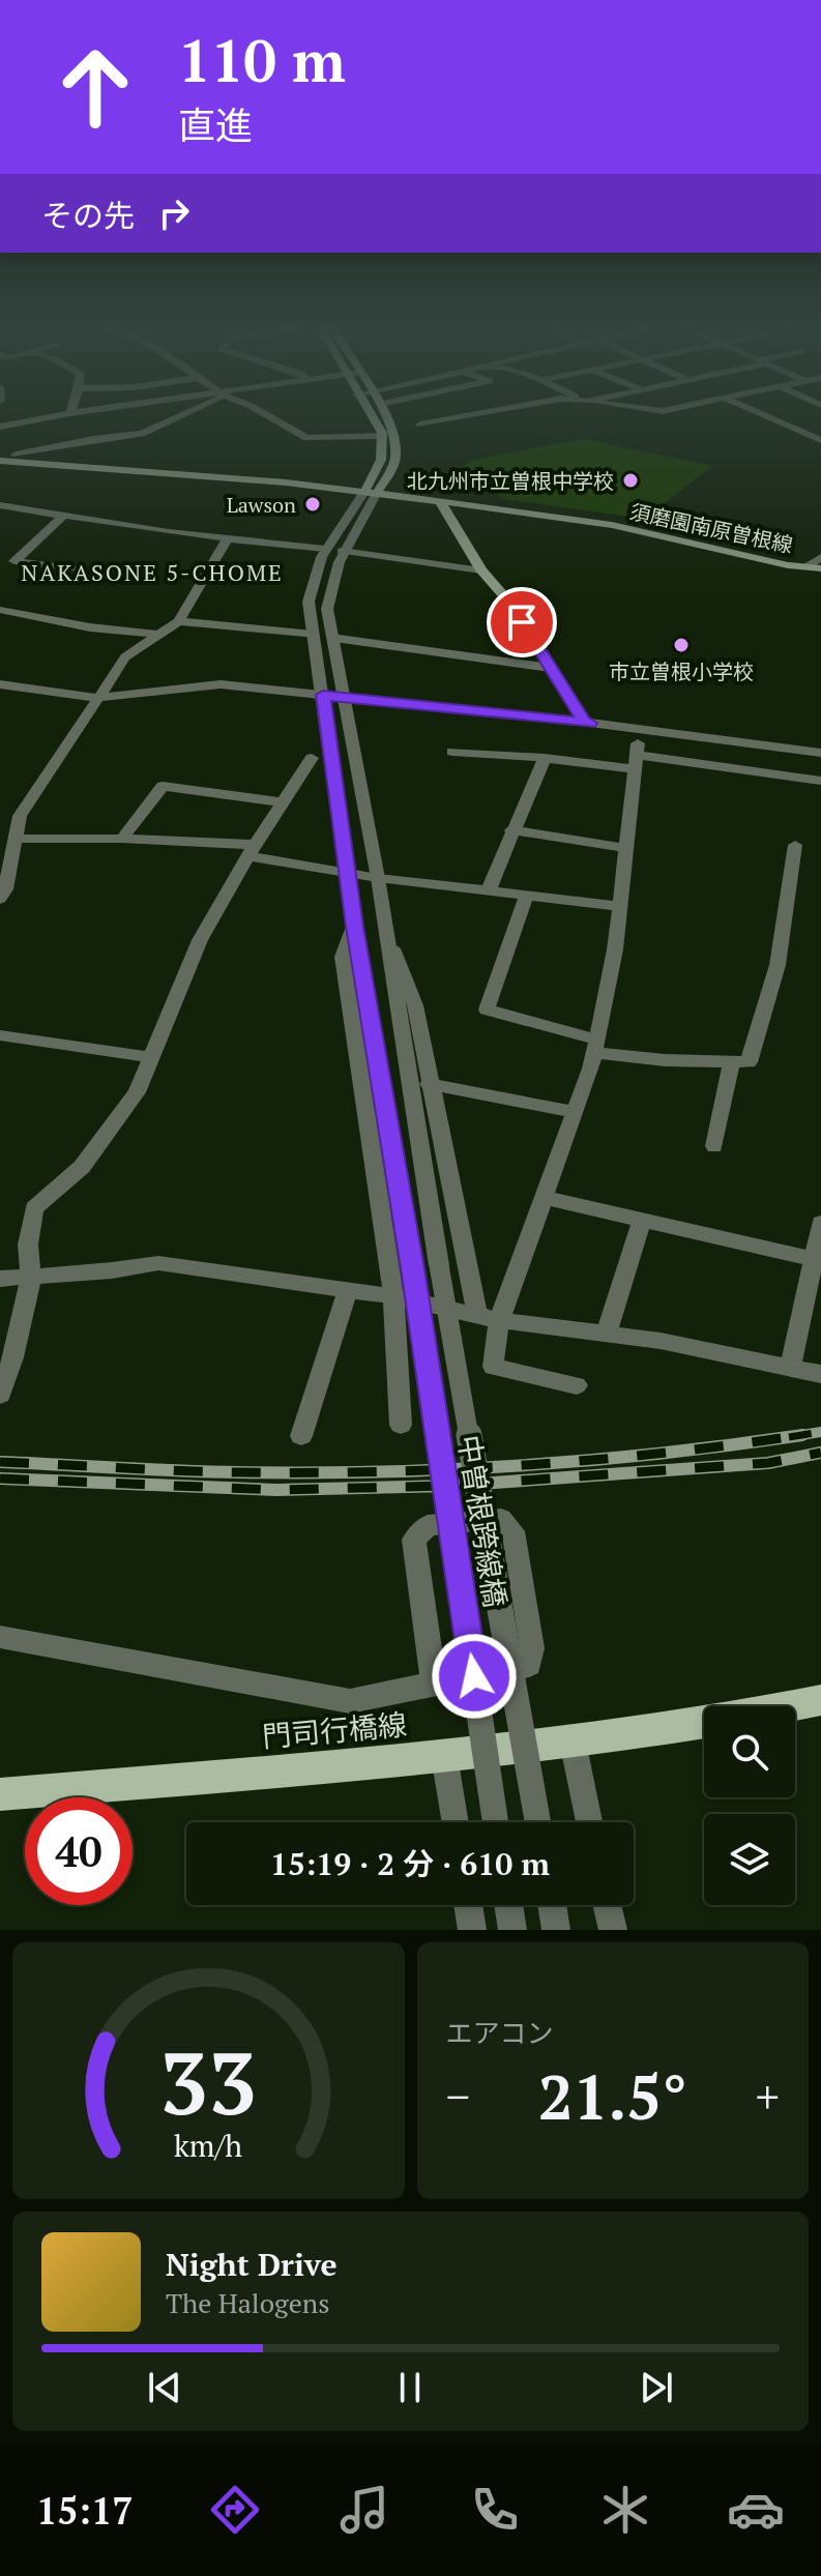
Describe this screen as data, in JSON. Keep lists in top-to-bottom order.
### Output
{
  "streets": {
    "main road": ["須磨園南原曽根線", "門司行橋線"],
    "street": ["中曽根跨線橋"]
  },
  "crossings": [
    ["須磨園南原曽根線", "中曽根跨線橋"]
  ],
  "districts": ["NAKASONE 5-CHOME"],
  "places": ["北九州市立曽根中学校", "Lawson", "市立曽根小学校"],
  "page": {
    "turn": ["110 m", "直進"],
    "then": "その先",
    "limit": "40",
    "trip": "15:19 · 2 分 · 610 m",
    "tile": "エアコン",
    "heat": ["−", "21.5°", "+"],
    "song": ["Night Drive", "The Halogens"],
    "tabs": "15:17",
    "gauge": ["33", "km/h"]
  }
}
